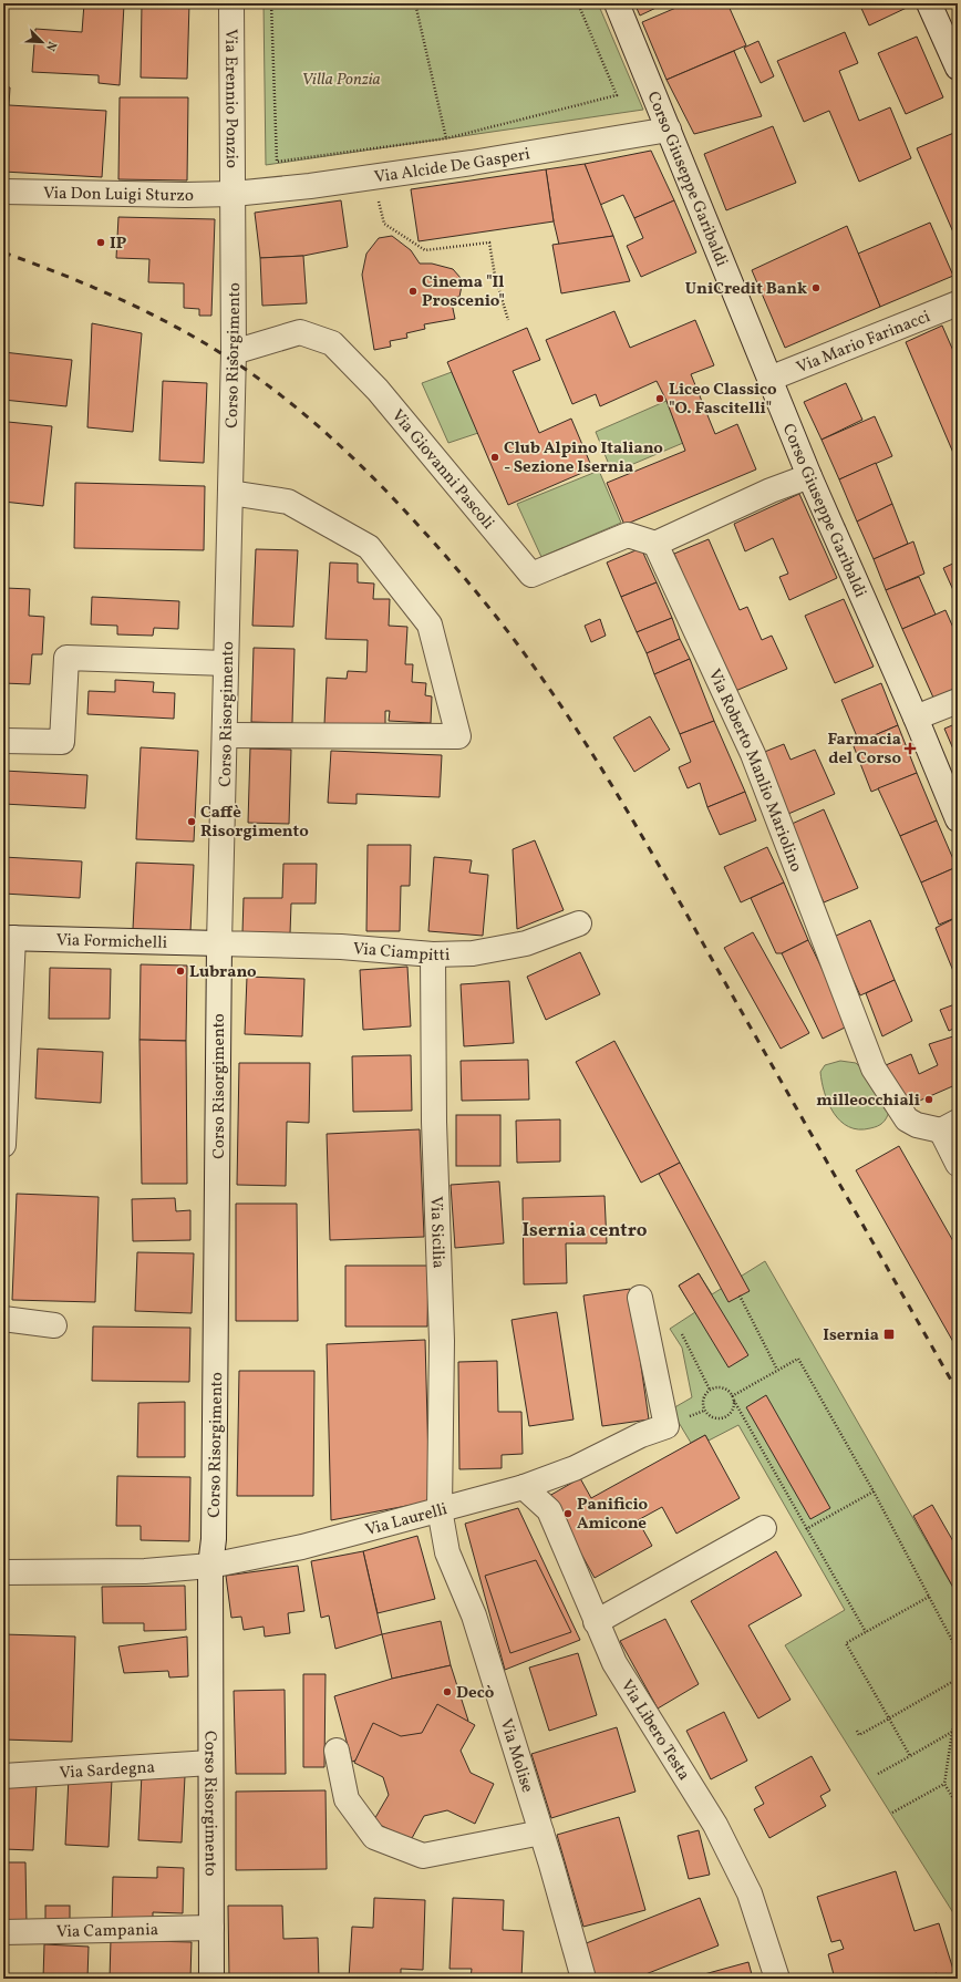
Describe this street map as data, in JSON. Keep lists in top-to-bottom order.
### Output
{
  "streets": {
    "street": [
      "Via Erennio Ponzio",
      "Via Alcide De Gasperi",
      "Corso Giuseppe Garibaldi",
      "Via Don Luigi Sturzo",
      "Via Mario Farinacci",
      "Corso Risorgimento",
      "Via Giovanni Pascoli",
      "Via Roberto Manlio Mariolino",
      "Via Formichelli",
      "Via Ciampitti",
      "Via Sicilia",
      "Via Laurelli",
      "Via Libero Testa",
      "Via Molise",
      "Via Sardegna",
      "Via Campania"
    ]
  },
  "crossings": [
    ["Via Erennio Ponzio", "Via Alcide De Gasperi"],
    ["Via Erennio Ponzio", "Via Don Luigi Sturzo"],
    ["Via Erennio Ponzio", "Corso Risorgimento"],
    ["Via Alcide De Gasperi", "Corso Giuseppe Garibaldi"],
    ["Via Alcide De Gasperi", "Via Don Luigi Sturzo"],
    ["Via Alcide De Gasperi", "Corso Risorgimento"],
    ["Corso Giuseppe Garibaldi", "Via Mario Farinacci"],
    ["Via Don Luigi Sturzo", "Corso Risorgimento"],
    ["Corso Risorgimento", "Via Giovanni Pascoli"],
    ["Corso Risorgimento", "Via Formichelli"],
    ["Corso Risorgimento", "Via Ciampitti"],
    ["Corso Risorgimento", "Via Laurelli"],
    ["Corso Risorgimento", "Via Sardegna"],
    ["Corso Risorgimento", "Via Campania"],
    ["Via Giovanni Pascoli", "Via Roberto Manlio Mariolino"],
    ["Via Formichelli", "Via Ciampitti"],
    ["Via Ciampitti", "Via Sicilia"],
    ["Via Sicilia", "Via Laurelli"],
    ["Via Sicilia", "Via Molise"],
    ["Via Laurelli", "Via Libero Testa"],
    ["Via Laurelli", "Via Molise"]
  ],
  "districts": ["Isernia centro"],
  "parks": ["Villa Ponzia"],
  "places": {
    "other": [
      "IP",
      "UniCredit Bank",
      "Cinema \"Il Proscenio\"",
      "Liceo Classico \"O. Fascitelli\"",
      "Club Alpino Italiano - Sezione Isernia",
      "Caffè Risorgimento",
      "Lubrano",
      "milleocchiali",
      "Panificio Amicone",
      "Decò"
    ],
    "health": ["Farmacia del Corso"],
    "transit": ["Isernia"]
  },
  "north": "bottom right"
}
